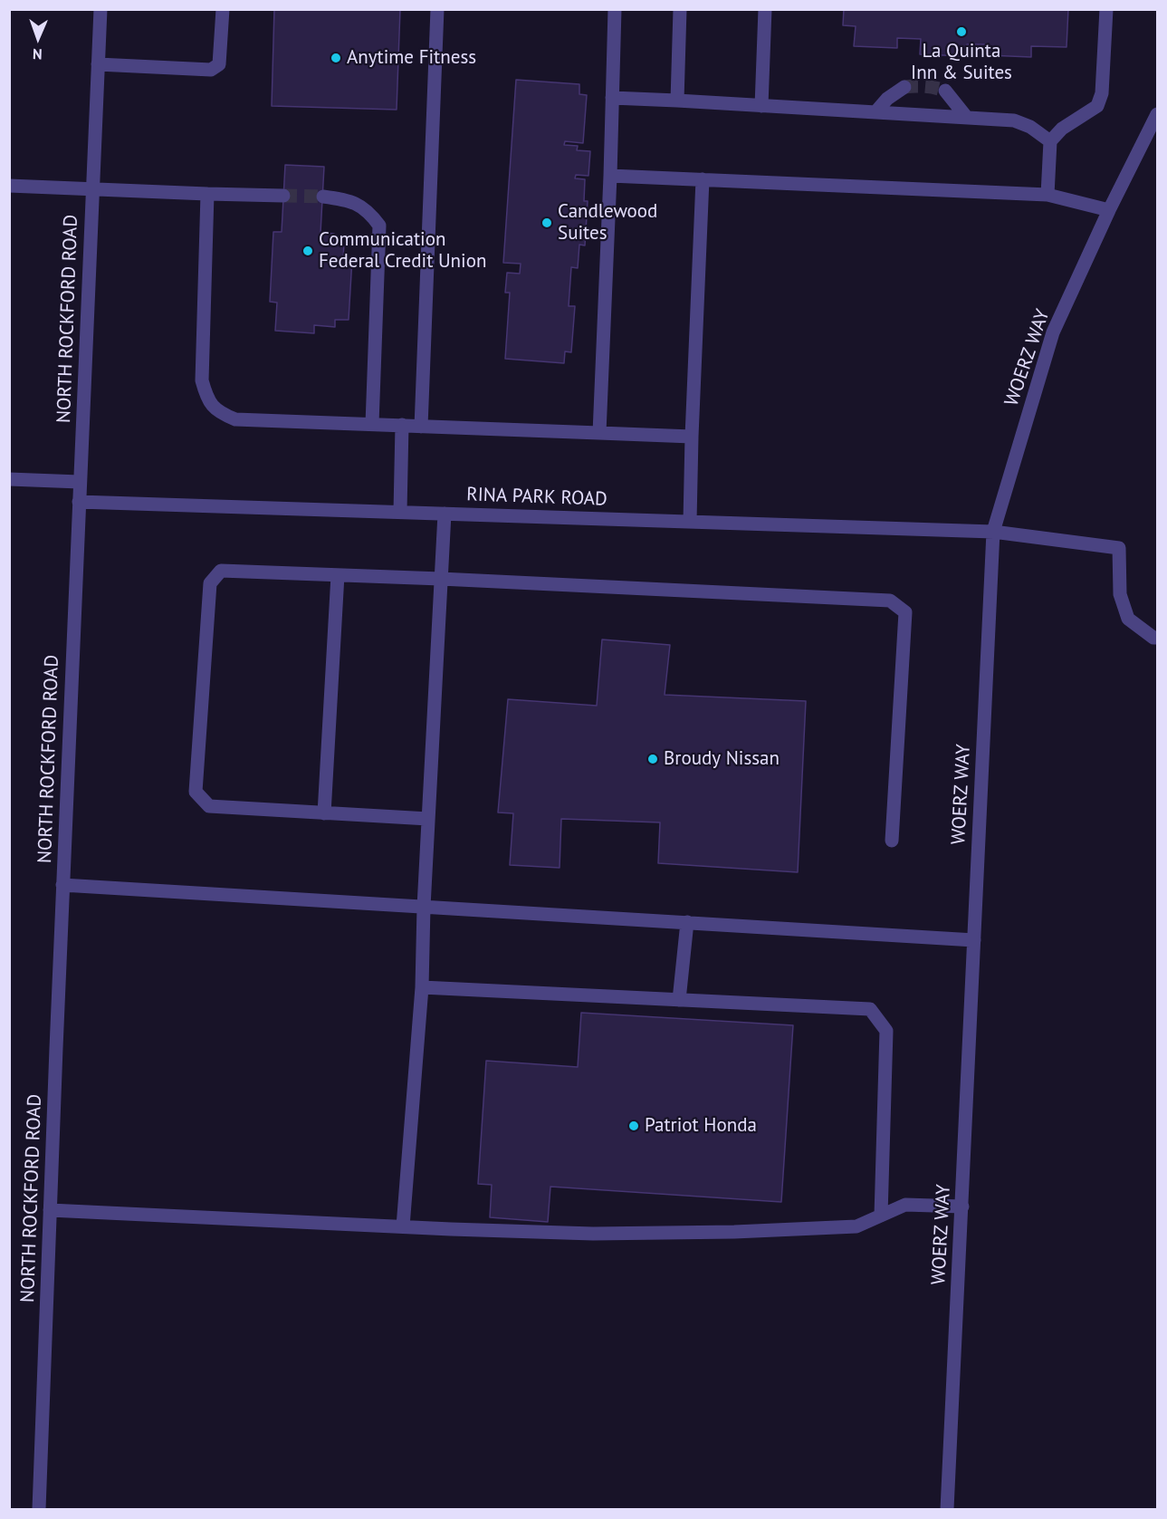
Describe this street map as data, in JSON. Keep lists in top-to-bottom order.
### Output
{
  "streets": {
    "street": ["NORTH ROCKFORD ROAD", "WOERZ WAY", "RINA PARK ROAD"]
  },
  "crossings": [
    ["NORTH ROCKFORD ROAD", "RINA PARK ROAD"],
    ["WOERZ WAY", "RINA PARK ROAD"]
  ],
  "places": [
    "La Quinta Inn & Suites",
    "Anytime Fitness",
    "Candlewood Suites",
    "Communication Federal Credit Union",
    "Broudy Nissan",
    "Patriot Honda"
  ],
  "north": "bottom"
}
